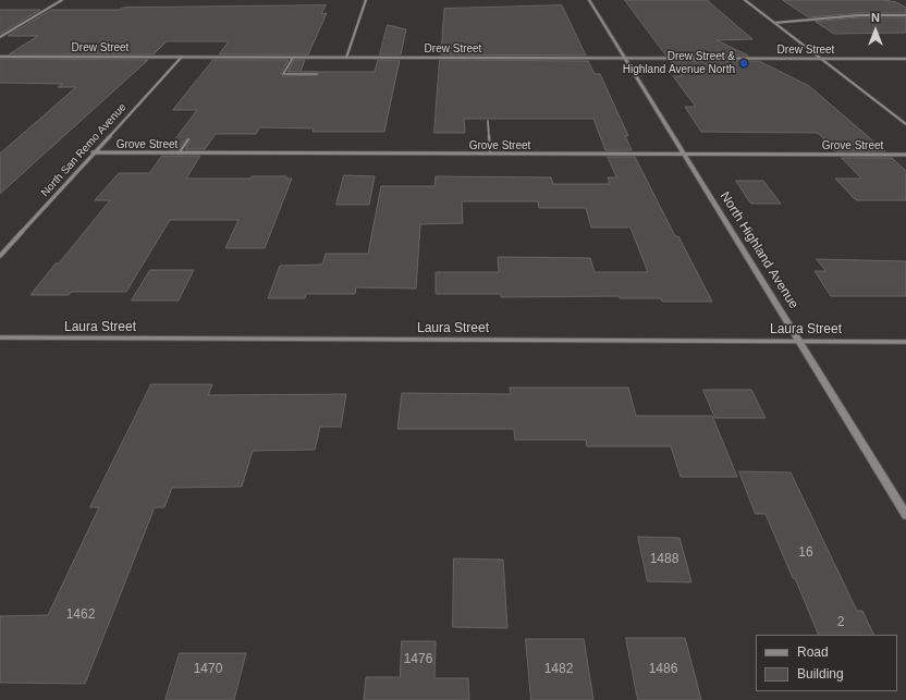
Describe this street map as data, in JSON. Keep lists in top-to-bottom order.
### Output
{
  "streets": {
    "main road": ["Drew Street"],
    "street": [
      "Grove Street",
      "North San Remo Avenue",
      "North Highland Avenue",
      "Laura Street"
    ]
  },
  "crossings": [
    ["Drew Street", "North San Remo Avenue"],
    ["Drew Street", "North Highland Avenue"],
    ["Grove Street", "North San Remo Avenue"],
    ["Grove Street", "North Highland Avenue"],
    ["North Highland Avenue", "Laura Street"]
  ],
  "places": ["Drew Street & Highland Avenue North"],
  "house_numbers": [
    "16",
    "1488",
    "1462",
    "2",
    "1476",
    "1470",
    "1482",
    "1486"
  ],
  "legend": ["Road", "Building"],
  "north": "top"
}
